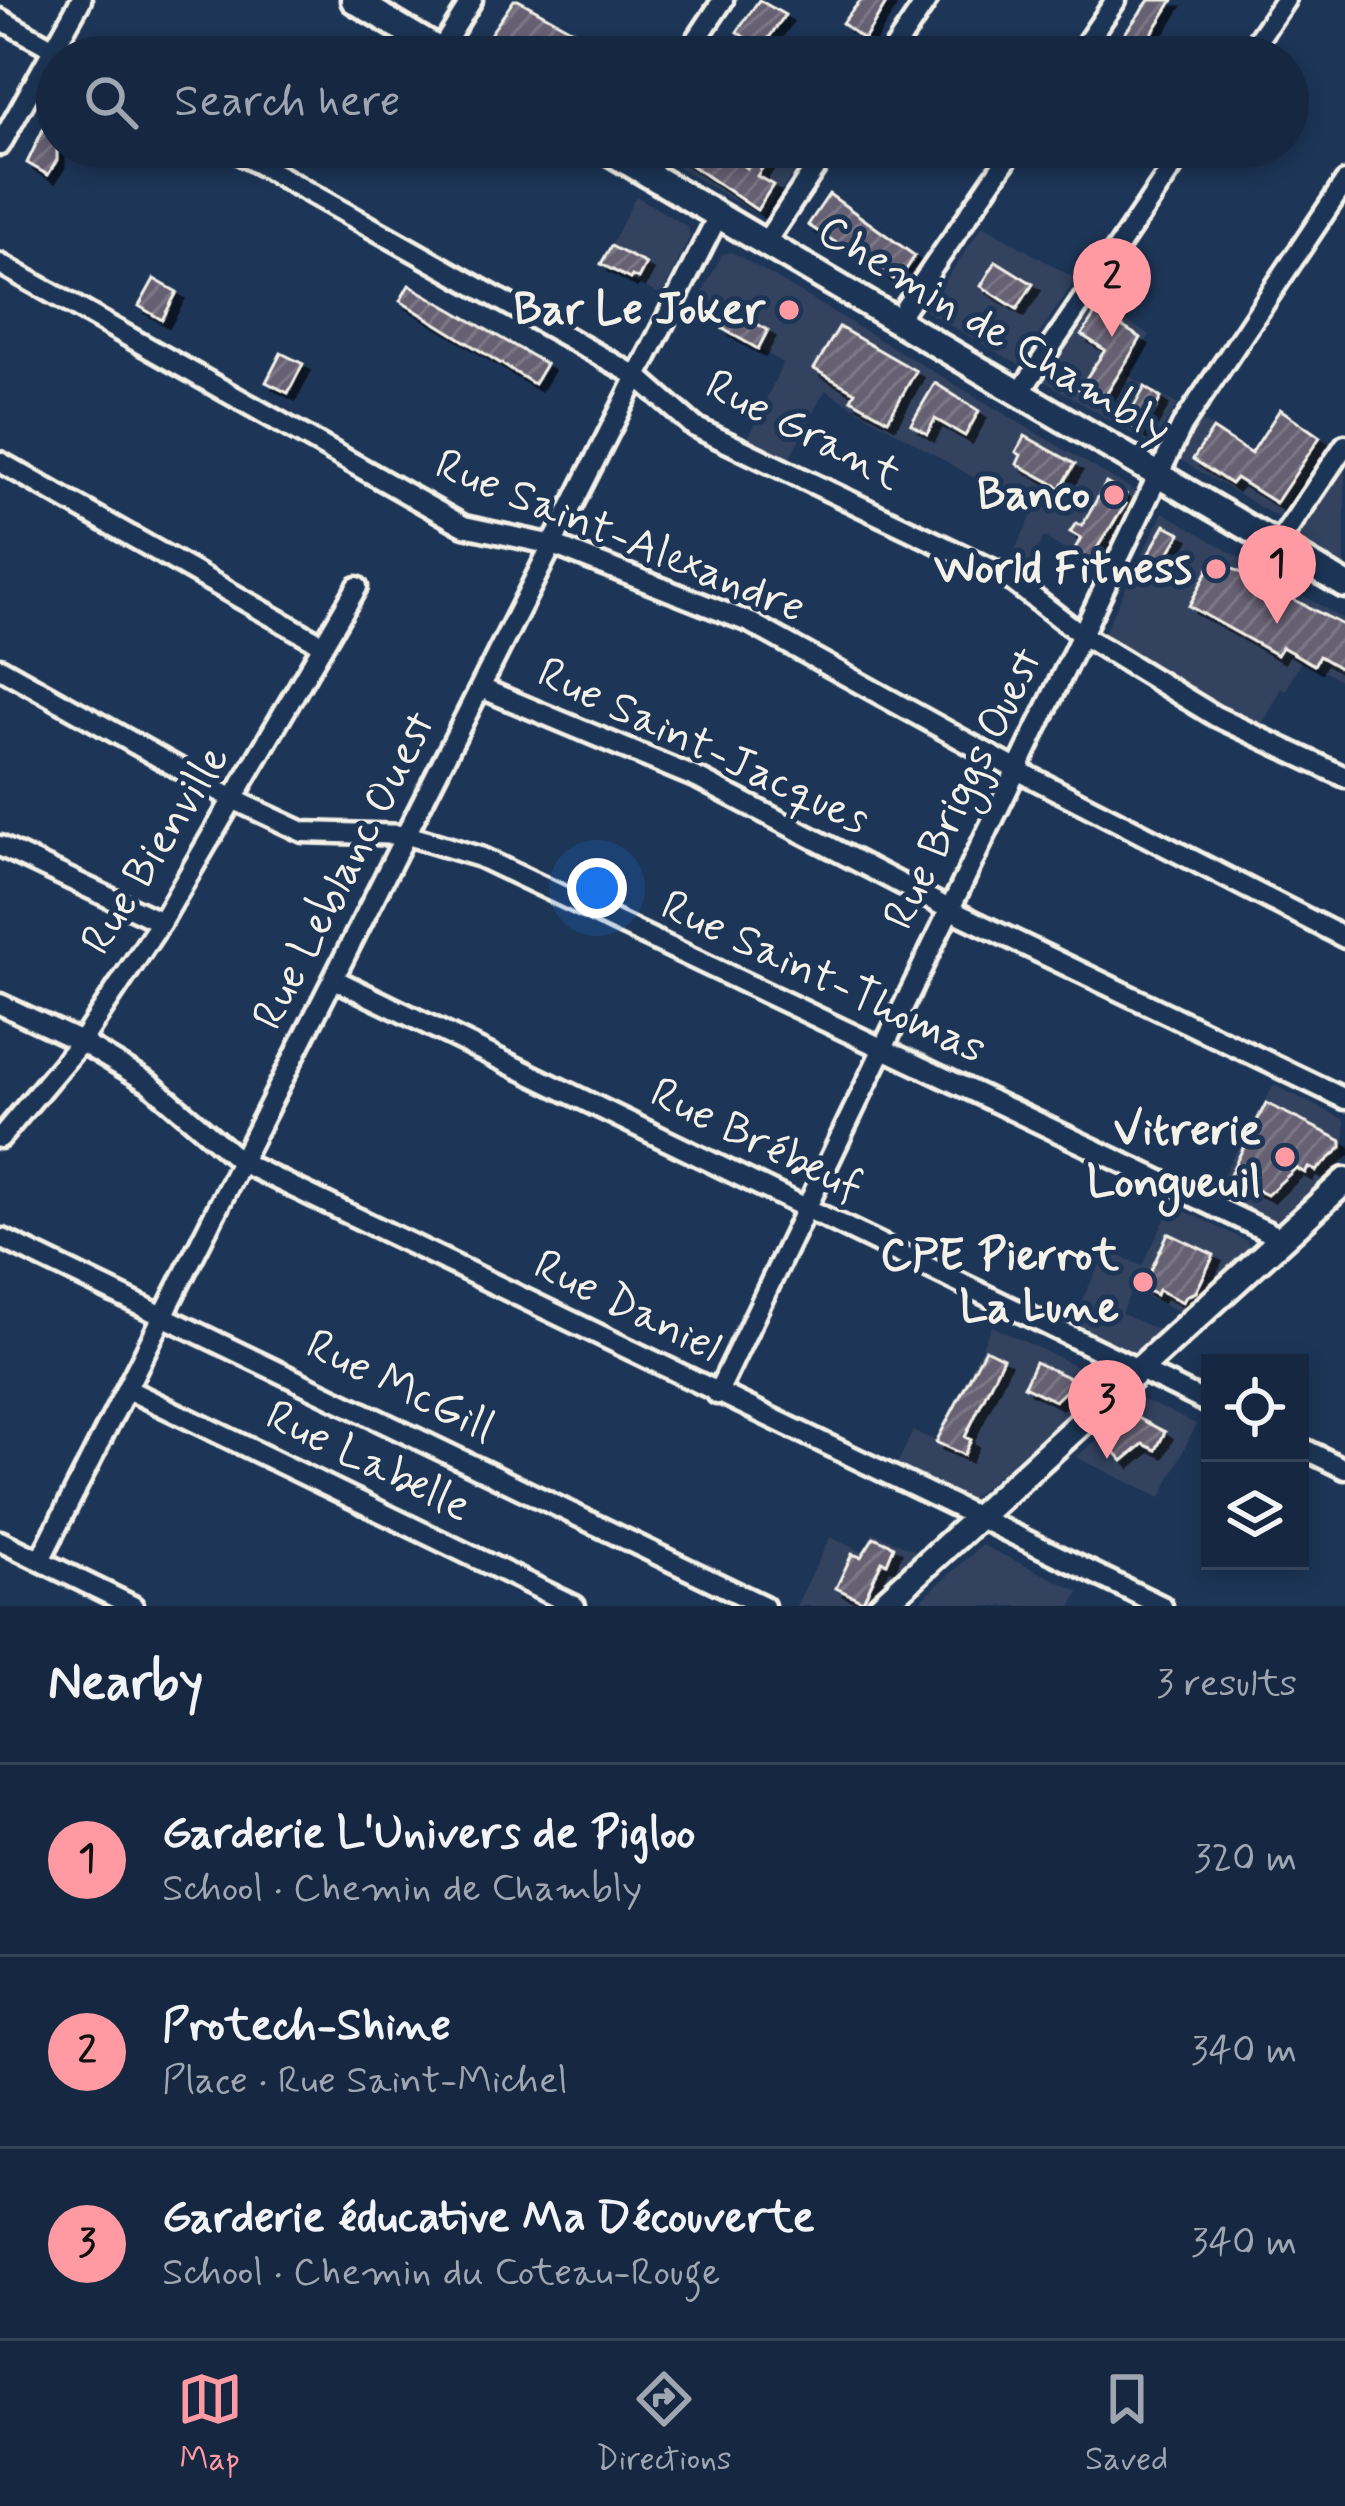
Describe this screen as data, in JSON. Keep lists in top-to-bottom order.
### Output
{
  "streets": {
    "main road": ["Chemin de Chambly"],
    "street": [
      "Rue Grant",
      "Rue Saint-Alexandre",
      "Rue Saint-Jacques",
      "Rue Briggs Ouest",
      "Rue Bienville",
      "Rue Leblanc Ouest",
      "Rue Saint-Thomas",
      "Rue Brébeuf",
      "Rue Daniel",
      "Rue McGill",
      "Rue Labelle"
    ]
  },
  "crossings": [
    ["Chemin de Chambly", "Rue Briggs Ouest"],
    ["Chemin de Chambly", "Rue Leblanc Ouest"],
    ["Rue Grant", "Rue Briggs Ouest"],
    ["Rue Grant", "Rue Leblanc Ouest"],
    ["Rue Saint-Alexandre", "Rue Briggs Ouest"],
    ["Rue Saint-Alexandre", "Rue Leblanc Ouest"],
    ["Rue Saint-Jacques", "Rue Briggs Ouest"],
    ["Rue Saint-Jacques", "Rue Leblanc Ouest"],
    ["Rue Briggs Ouest", "Rue Saint-Thomas"],
    ["Rue Briggs Ouest", "Rue Brébeuf"],
    ["Rue Briggs Ouest", "Rue Daniel"],
    ["Rue Bienville", "Rue Saint-Thomas"],
    ["Rue Bienville", "Rue Daniel"],
    ["Rue Leblanc Ouest", "Rue Saint-Thomas"],
    ["Rue Leblanc Ouest", "Rue Brébeuf"],
    ["Rue Leblanc Ouest", "Rue Daniel"],
    ["Rue Leblanc Ouest", "Rue McGill"],
    ["Rue Leblanc Ouest", "Rue Labelle"]
  ],
  "places": [
    "Bar Le Joker",
    "Banco",
    "World Fitness",
    "Vitrerie Longueuil",
    "CPE Pierrot La Lune"
  ],
  "page": {
    "search": "Search here",
    "pins": ["2", "1", "3"],
    "heading": ["Nearby", "3 results"],
    "list": [
      {
        "mark": "1",
        "name": "Garderie L'Univers de Pigloo",
        "note": "School · Chemin de Chambly",
        "value": "320 m"
      },
      {
        "mark": "2",
        "name": "Protech-Shine",
        "note": "Place · Rue Saint-Michel",
        "value": "340 m"
      },
      {
        "mark": "3",
        "name": "Garderie éducative Ma Découverte",
        "note": "School · Chemin du Coteau-Rouge",
        "value": "340 m"
      }
    ],
    "nav": ["Map", "Directions", "Saved"]
  }
}
